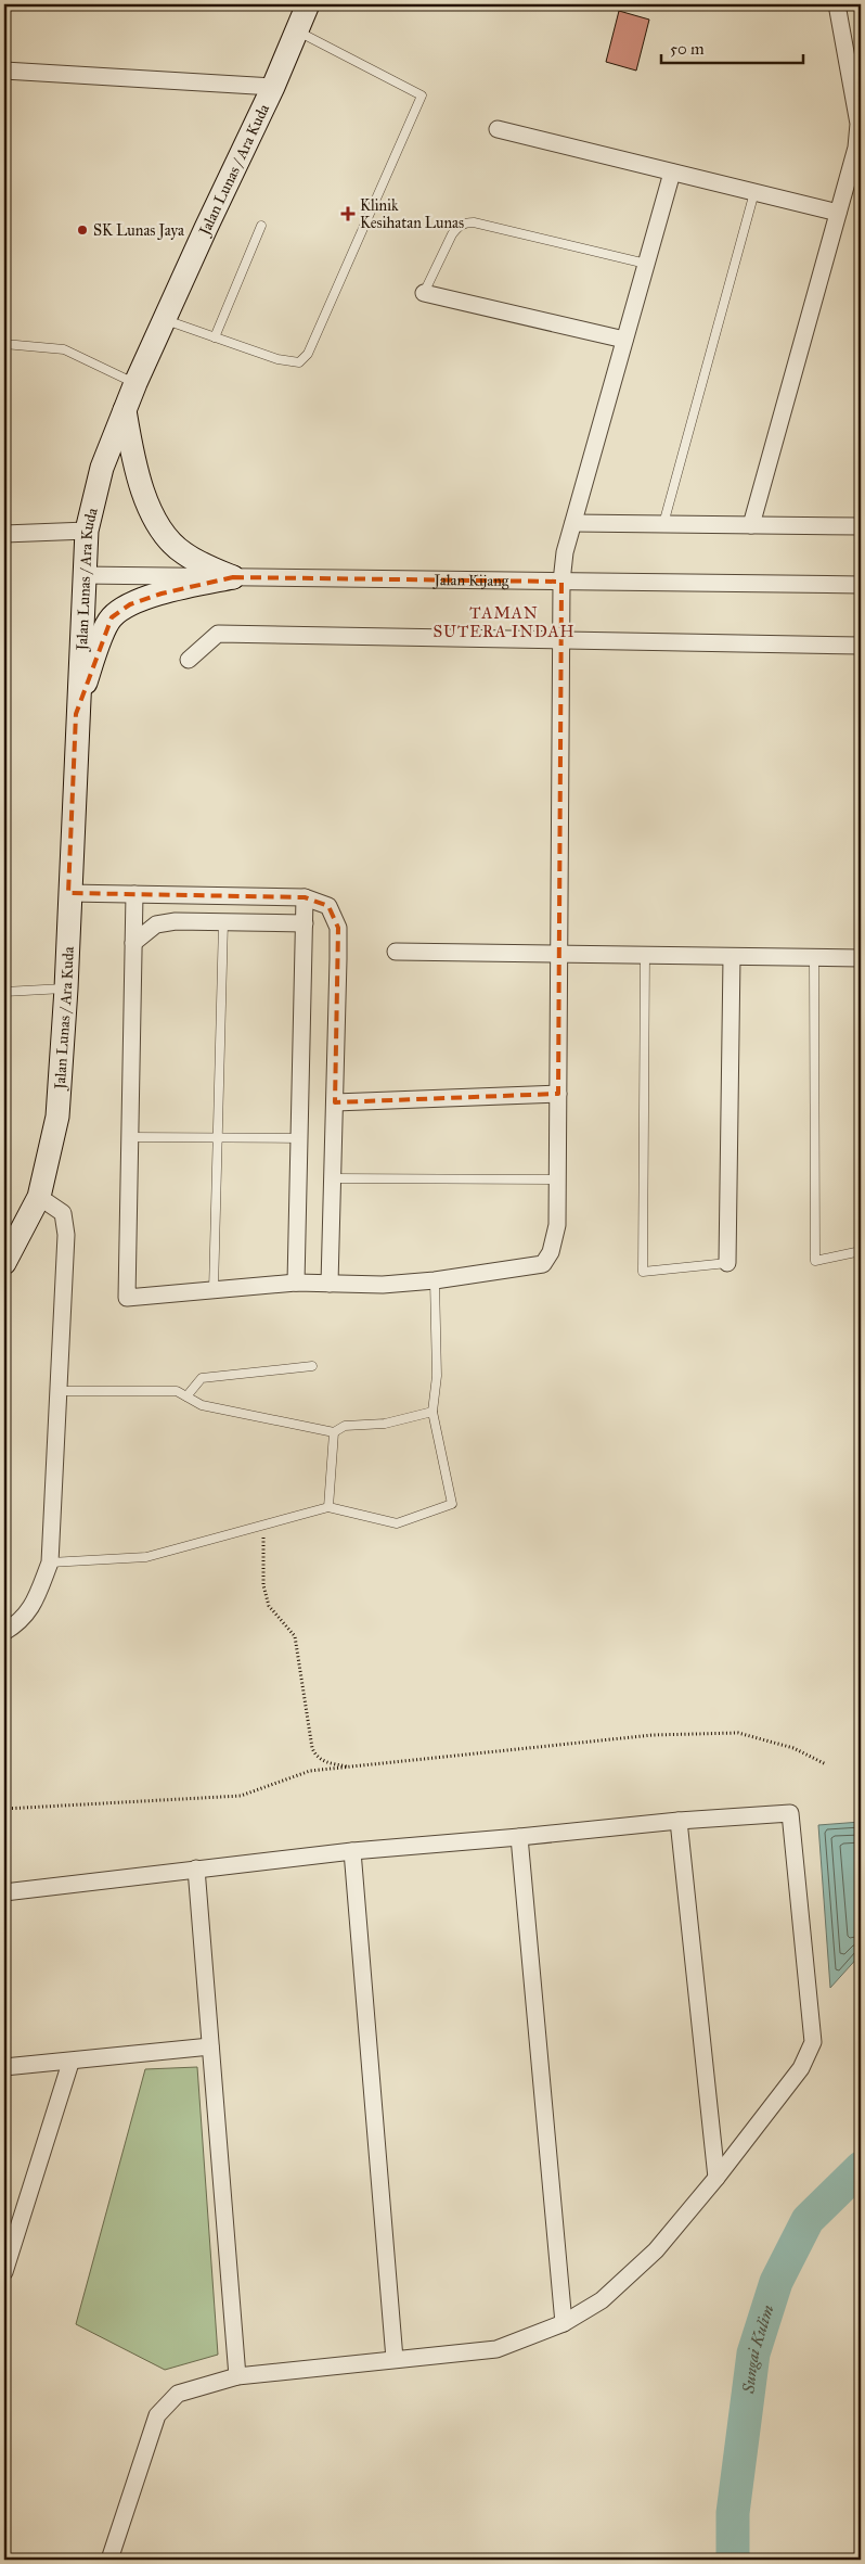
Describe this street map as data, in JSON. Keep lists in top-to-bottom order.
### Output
{
  "streets": {
    "main road": ["Jalan Lunas / Ara Kuda"],
    "street": ["Jalan Kijang"]
  },
  "crossings": [
    ["Jalan Lunas / Ara Kuda", "Jalan Kijang"]
  ],
  "districts": ["TAMAN SUTERA INDAH"],
  "water": ["Sungai Kulim"],
  "places": {
    "health": ["Klinik Kesihatan Lunas"],
    "other": ["SK Lunas Jaya"]
  },
  "scale_bar": "50 m"
}
